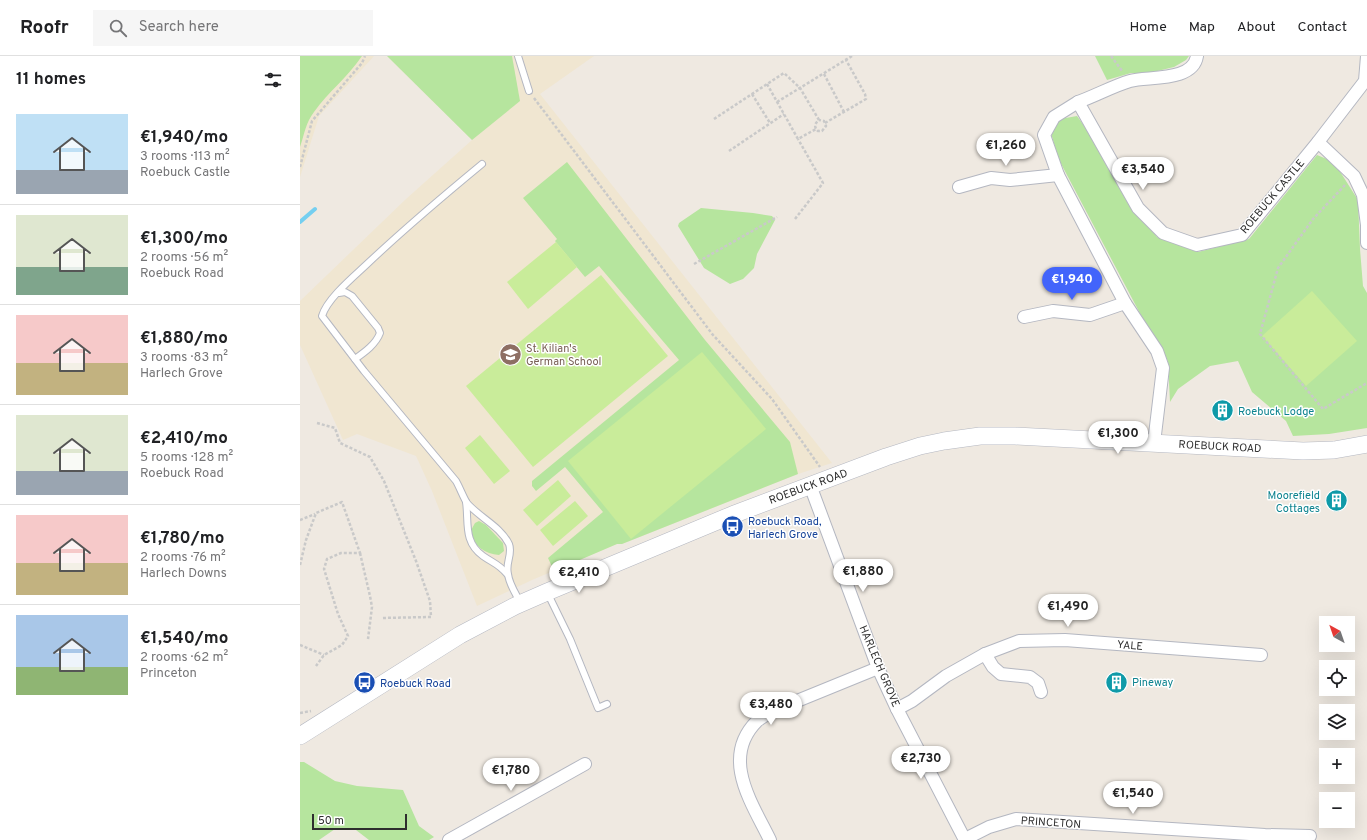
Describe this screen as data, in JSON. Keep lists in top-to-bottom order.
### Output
{
  "streets": {
    "street": [
      "ROEBUCK CASTLE",
      "ROEBUCK ROAD",
      "YALE",
      "HARLECH GROVE",
      "PRINCETON"
    ]
  },
  "crossings": [
    ["ROEBUCK ROAD", "HARLECH GROVE"],
    ["YALE", "HARLECH GROVE"],
    ["HARLECH GROVE", "PRINCETON"]
  ],
  "places": {
    "school or university": ["St. Kilian's German School"],
    "building": ["Roebuck Lodge", "Moorefield Cottages", "Pineway"],
    "bus stop": ["Roebuck Road, Harlech Grove", "Roebuck Road"]
  },
  "scale_bar": "50 m",
  "north": "top left",
  "page": {
    "header": "Roofr",
    "search": "Search here",
    "nav": [
      "Home",
      "Map",
      "About",
      "Contact"
    ],
    "heading": "11 homes",
    "list": [
      {
        "name": "€1,940/mo",
        "note": "3 rooms · 113 m² · Roebuck Castle"
      },
      {
        "name": "€1,300/mo",
        "note": "2 rooms · 56 m² · Roebuck Road"
      },
      {
        "name": "€1,880/mo",
        "note": "3 rooms · 83 m² · Harlech Grove"
      },
      {
        "name": "€2,410/mo",
        "note": "5 rooms · 128 m² · Roebuck Road"
      },
      {
        "name": "€1,780/mo",
        "note": "2 rooms · 76 m² · Harlech Downs"
      },
      {
        "name": "€1,540/mo",
        "note": "2 rooms · 62 m² · Princeton"
      }
    ],
    "price": [
      "€1,260",
      "€3,540",
      "€1,940",
      "€1,300",
      "€1,880",
      "€2,410",
      "€1,490",
      "€3,480",
      "€2,730",
      "€1,780",
      "€1,540"
    ],
    "map_buttons": ["+", "−"],
    "scale": "50 m"
  }
}
